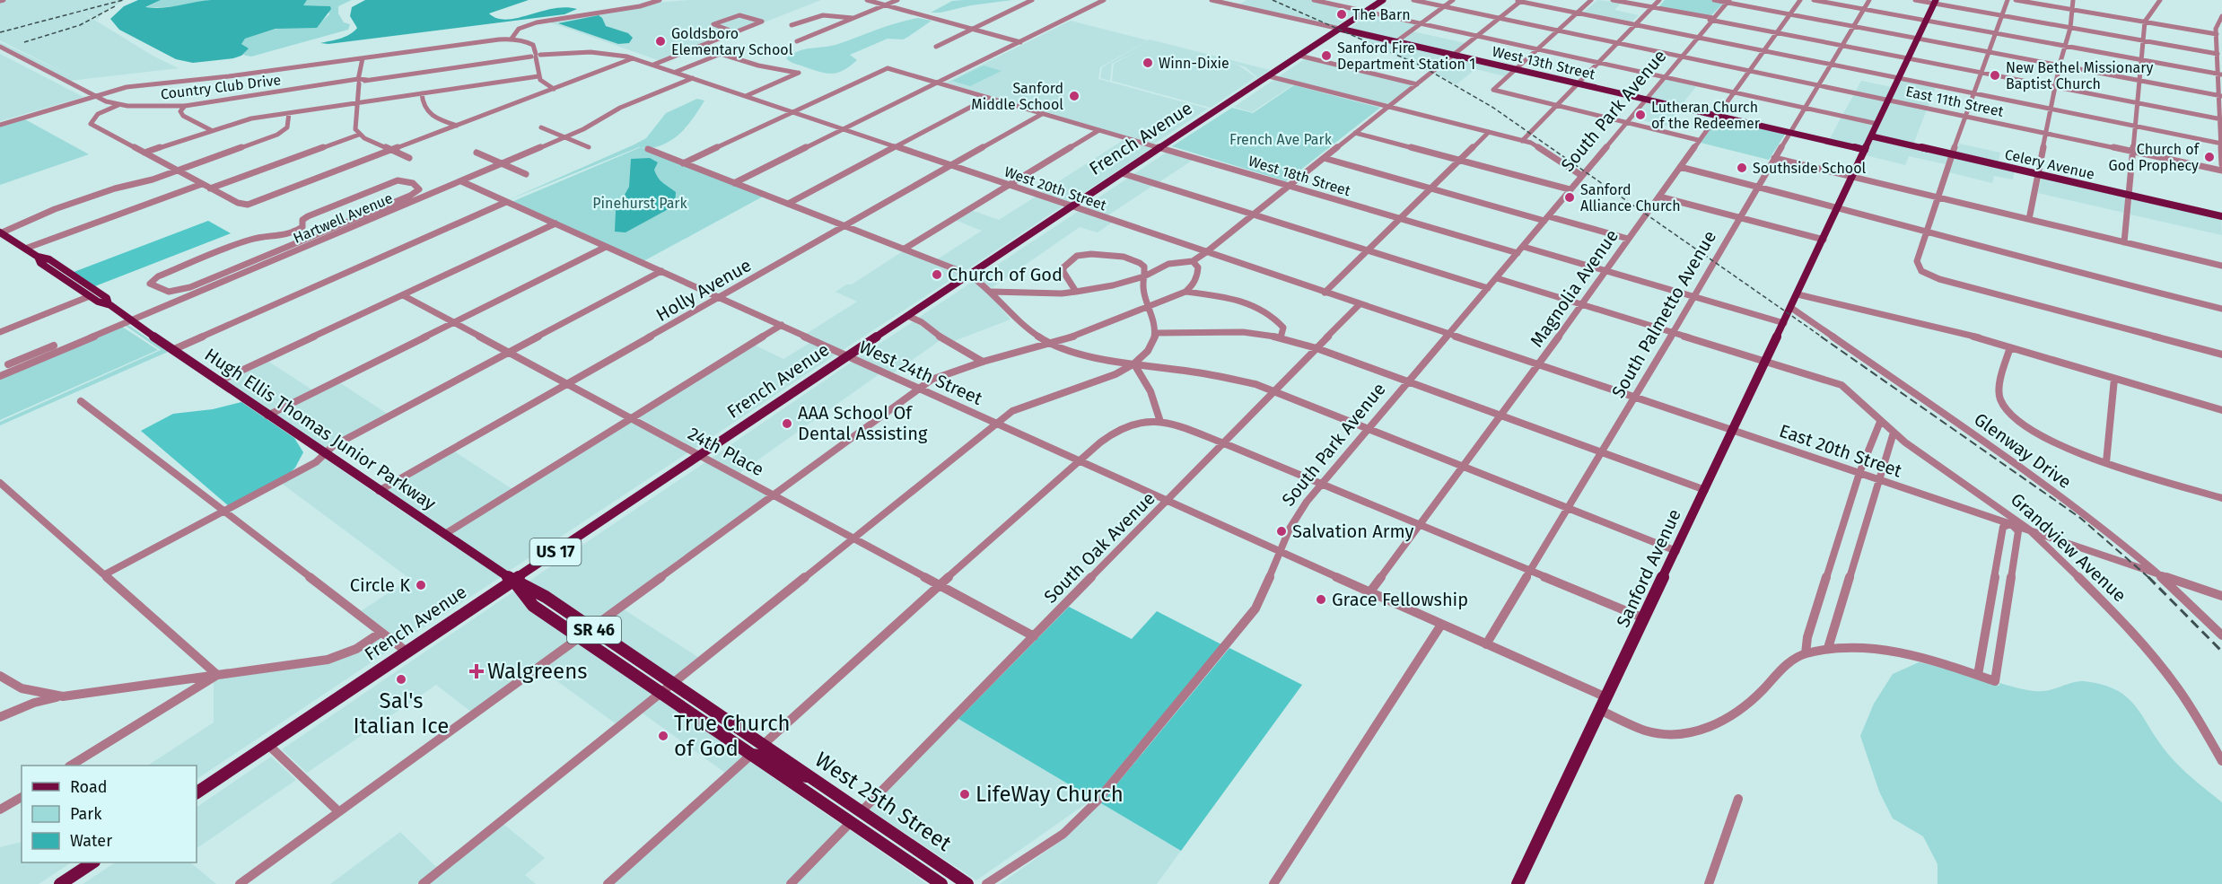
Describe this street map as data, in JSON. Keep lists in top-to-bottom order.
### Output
{
  "streets": {
    "main road": [
      "West 13th Street",
      "French Avenue",
      "Celery Avenue",
      "Hugh Ellis Thomas Junior Parkway",
      "US 17",
      "Sanford Avenue",
      "SR 46",
      "West 25th Street"
    ],
    "street": [
      "Country Club Drive",
      "East 11th Street",
      "South Park Avenue",
      "West 18th Street",
      "West 20th Street",
      "Hartwell Avenue",
      "Magnolia Avenue",
      "Holly Avenue",
      "South Palmetto Avenue",
      "West 24th Street",
      "East 20th Street",
      "Glenway Drive",
      "24th Place",
      "South Oak Avenue",
      "Grandview Avenue"
    ]
  },
  "crossings": [
    ["West 13th Street", "South Park Avenue"],
    ["West 13th Street", "French Avenue"],
    ["West 13th Street", "Magnolia Avenue"],
    ["West 13th Street", "South Palmetto Avenue"],
    ["West 13th Street", "Sanford Avenue"],
    ["Country Club Drive", "West 20th Street"],
    ["East 11th Street", "South Park Avenue"],
    ["East 11th Street", "Magnolia Avenue"],
    ["East 11th Street", "South Palmetto Avenue"],
    ["East 11th Street", "Sanford Avenue"],
    ["South Park Avenue", "West 18th Street"],
    ["South Park Avenue", "West 20th Street"],
    ["South Park Avenue", "West 24th Street"],
    ["South Park Avenue", "East 20th Street"],
    ["South Park Avenue", "Grandview Avenue"],
    ["French Avenue", "West 18th Street"],
    ["French Avenue", "West 20th Street"],
    ["French Avenue", "West 24th Street"],
    ["French Avenue", "Hugh Ellis Thomas Junior Parkway"],
    ["French Avenue", "24th Place"],
    ["French Avenue", "West 25th Street"],
    ["Celery Avenue", "Sanford Avenue"],
    ["West 18th Street", "West 20th Street"],
    ["West 18th Street", "Holly Avenue"],
    ["West 20th Street", "Hartwell Avenue"],
    ["West 20th Street", "Holly Avenue"],
    ["West 20th Street", "East 20th Street"],
    ["West 20th Street", "South Oak Avenue"],
    ["Hartwell Avenue", "West 24th Street"],
    ["Hartwell Avenue", "Hugh Ellis Thomas Junior Parkway"],
    ["Magnolia Avenue", "West 24th Street"],
    ["Magnolia Avenue", "East 20th Street"],
    ["Magnolia Avenue", "Grandview Avenue"],
    ["Holly Avenue", "West 24th Street"],
    ["Holly Avenue", "Hugh Ellis Thomas Junior Parkway"],
    ["Holly Avenue", "24th Place"],
    ["South Palmetto Avenue", "West 24th Street"],
    ["South Palmetto Avenue", "East 20th Street"],
    ["South Palmetto Avenue", "Grandview Avenue"],
    ["West 24th Street", "South Oak Avenue"],
    ["West 24th Street", "Sanford Avenue"],
    ["Hugh Ellis Thomas Junior Parkway", "West 25th Street"],
    ["East 20th Street", "Glenway Drive"],
    ["East 20th Street", "Grandview Avenue"],
    ["East 20th Street", "Sanford Avenue"],
    ["Glenway Drive", "Sanford Avenue"],
    ["24th Place", "South Oak Avenue"],
    ["South Oak Avenue", "West 25th Street"],
    ["Grandview Avenue", "Sanford Avenue"]
  ],
  "parks": ["French Ave Park", "Pinehurst Park"],
  "places": {
    "other": [
      "The Barn",
      "Goldsboro Elementary School",
      "Sanford Fire Department Station 1",
      "Winn-Dixie",
      "New Bethel Missionary Baptist Church",
      "Sanford Middle School",
      "Lutheran Church of the Redeemer",
      "Church of God Prophecy",
      "Southside School",
      "Sanford Alliance Church",
      "Church of God",
      "AAA School Of Dental Assisting",
      "Salvation Army",
      "Circle K",
      "Grace Fellowship",
      "Sal's Italian Ice",
      "True Church of God",
      "LifeWay Church"
    ],
    "health": ["Walgreens"]
  },
  "legend": ["Road", "Park", "Water"]
}
